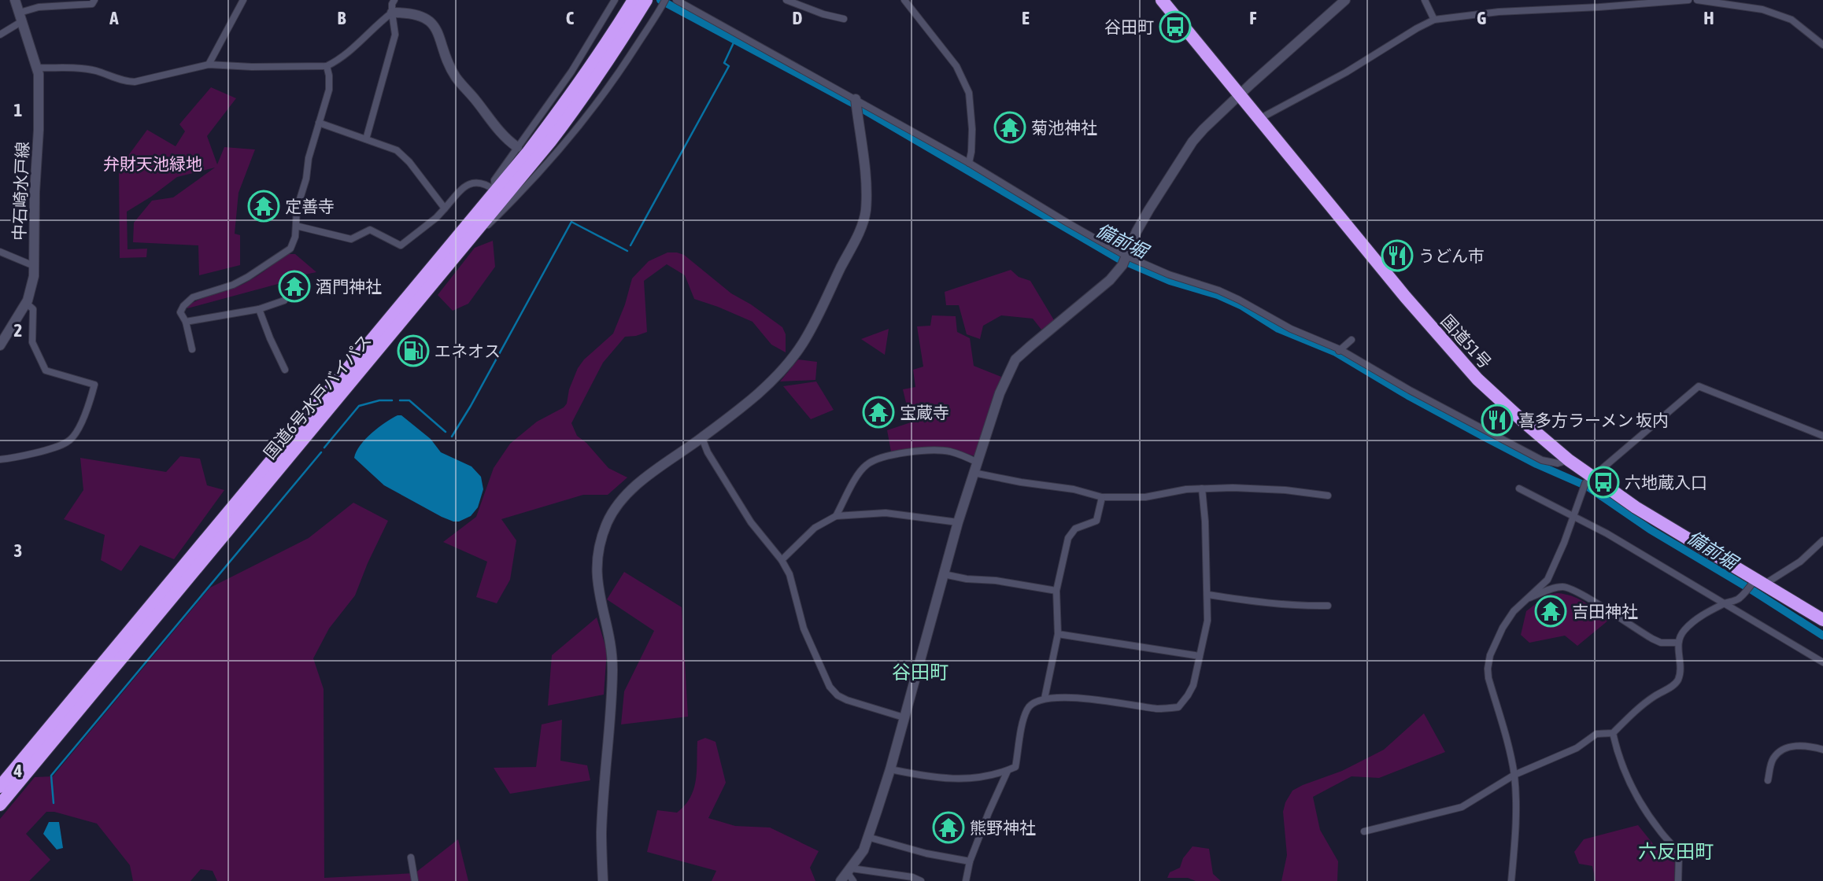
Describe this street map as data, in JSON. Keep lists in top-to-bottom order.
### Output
{
  "streets": {
    "highway": ["国道51号", "国道6号水戸バイパス"],
    "street": ["中石崎水戸線"]
  },
  "districts": ["谷田町", "六反田町"],
  "water": ["備前堀"],
  "parks": ["弁財天池緑地"],
  "places": {
    "bus stop": ["谷田町", "六地蔵入口"],
    "temple": [
      "菊池神社",
      "定善寺",
      "酒門神社",
      "宝蔵寺",
      "吉田神社",
      "熊野神社"
    ],
    "restaurant": ["うどん市", "喜多方ラーメン 坂内"],
    "fuel station": ["エネオス"]
  },
  "grid": {
    "columns": [
      "A",
      "B",
      "C",
      "D",
      "E",
      "F",
      "G",
      "H"
    ],
    "rows": [
      "1",
      "2",
      "3",
      "4"
    ]
  }
}
